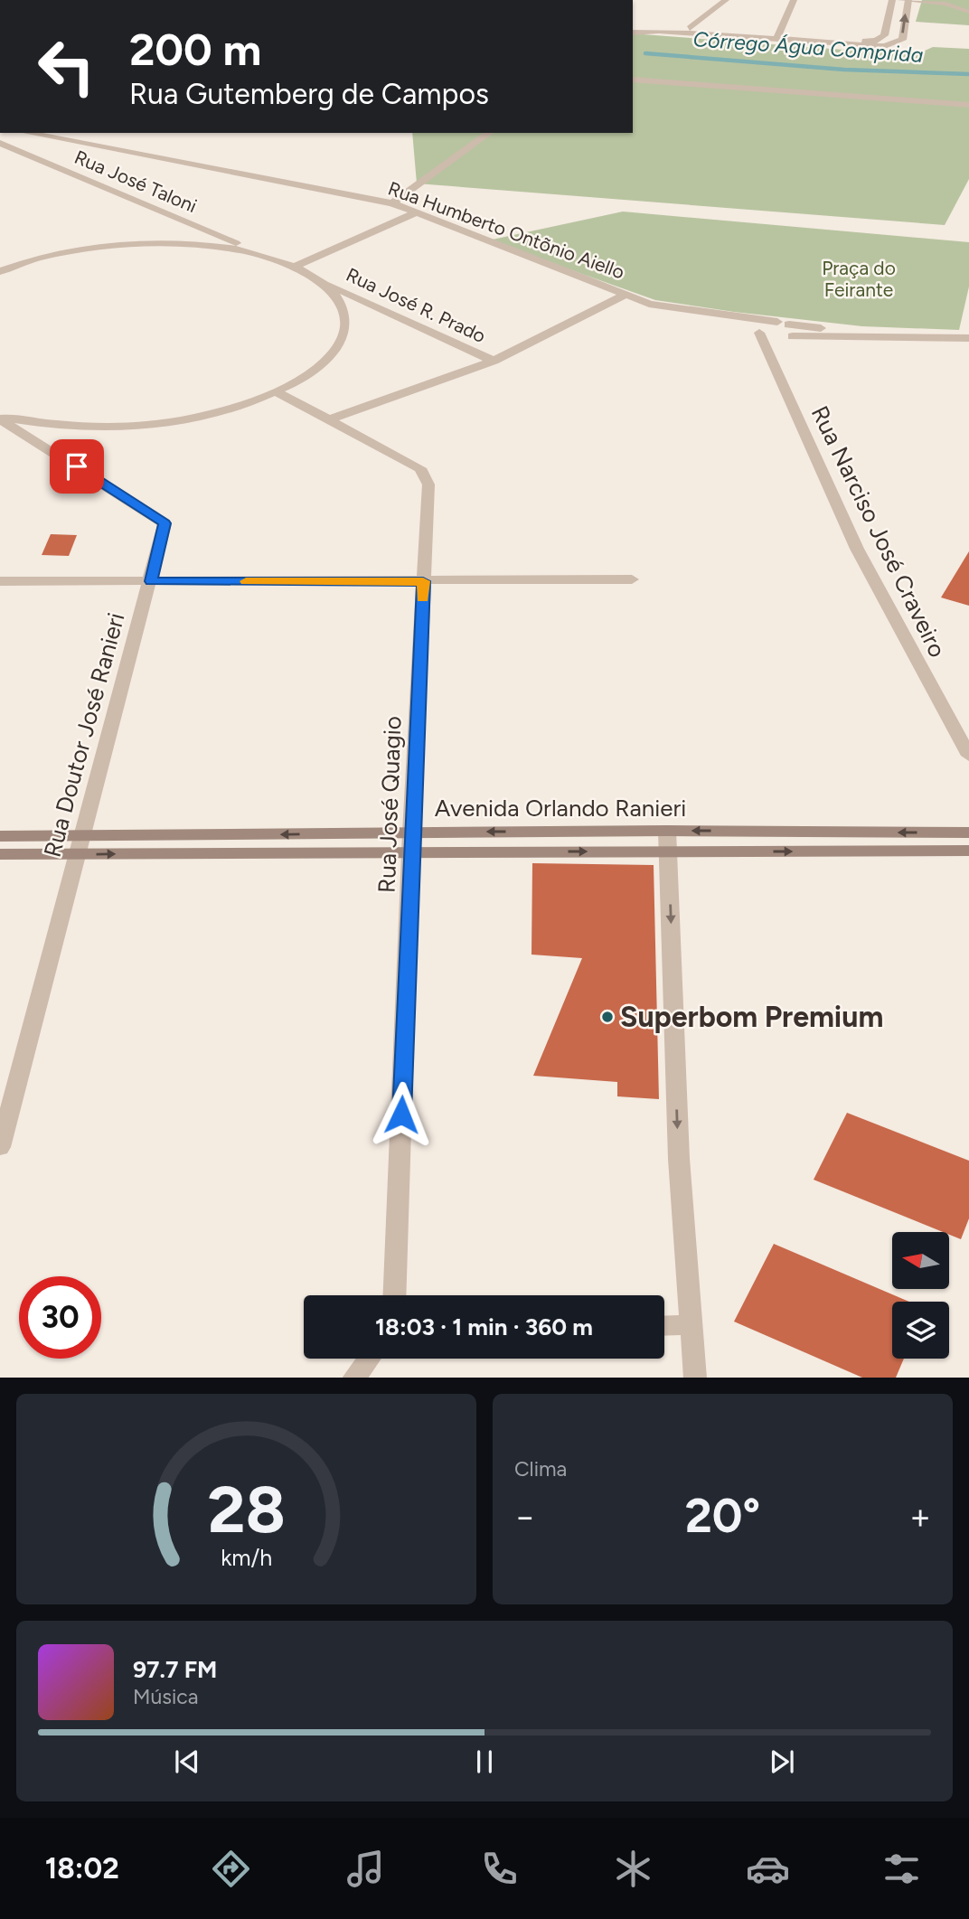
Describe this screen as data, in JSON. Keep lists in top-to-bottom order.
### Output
{
  "streets": {
    "main road": ["Avenida Orlando Ranieri"],
    "street": [
      "Rua José Taloni",
      "Rua Humberto Ontõnio Aiello",
      "Rua José R. Prado",
      "Rua Narciso José Craveiro",
      "Rua Doutor José Ranieri",
      "Rua José Quagio"
    ]
  },
  "crossings": [
    ["Rua José Taloni", "Rua José R. Prado"],
    ["Rua Doutor José Ranieri", "Avenida Orlando Ranieri"],
    ["Rua José Quagio", "Avenida Orlando Ranieri"]
  ],
  "water": ["Córrego Água Comprida"],
  "parks": ["Praça do Feirante"],
  "places": ["Superbom Premium"],
  "north": "left",
  "page": {
    "turn": ["200 m", "Rua Gutemberg de Campos"],
    "limit": "30",
    "trip": "18:03 · 1 min · 360 m",
    "tile": "Clima",
    "heat": ["−", "20°", "+"],
    "song": ["97.7 FM", "Música"],
    "tabs": "18:02",
    "gauge": ["28", "km/h"]
  }
}
